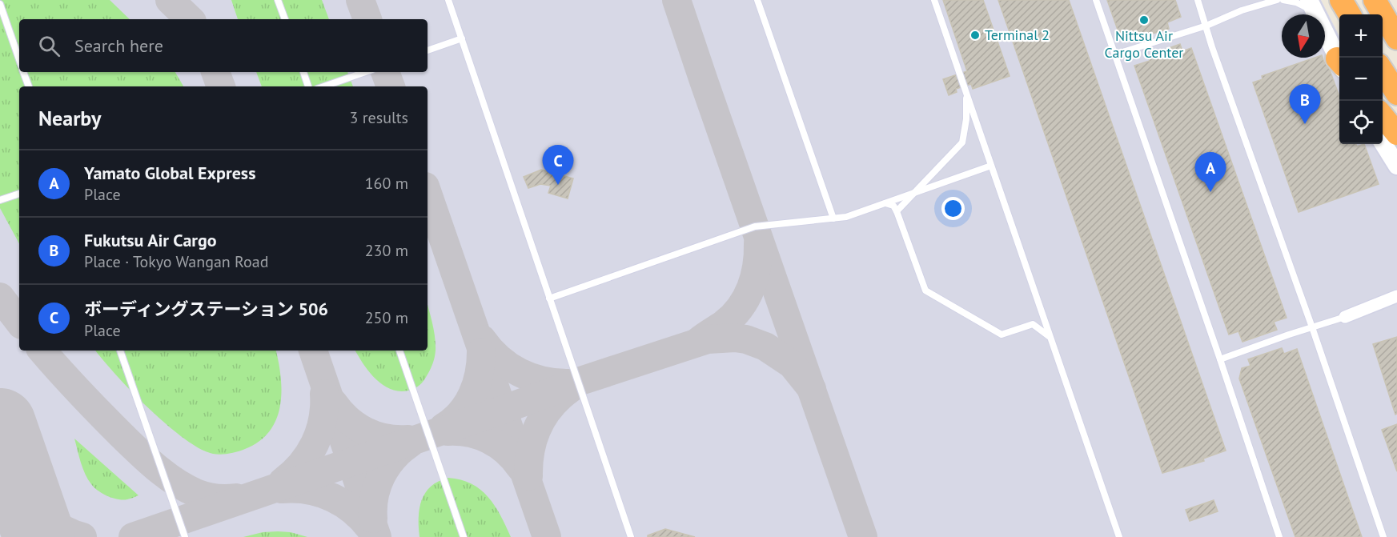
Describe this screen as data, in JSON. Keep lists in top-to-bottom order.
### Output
{
  "places": ["Nittsu Air Cargo Center", "Terminal 2"],
  "north": "bottom",
  "page": {
    "map_buttons": ["+", "−"],
    "search": "Search here",
    "pins": ["B", "C", "A"],
    "heading": ["Nearby", "3 results"],
    "list": [
      {
        "mark": "A",
        "name": "Yamato Global Express",
        "note": "Place",
        "value": "160 m"
      },
      {
        "mark": "B",
        "name": "Fukutsu Air Cargo",
        "note": "Place · Tokyo Wangan Road",
        "value": "230 m"
      },
      {
        "mark": "C",
        "name": "ボーディングステーション 506",
        "note": "Place",
        "value": "250 m"
      }
    ]
  }
}
